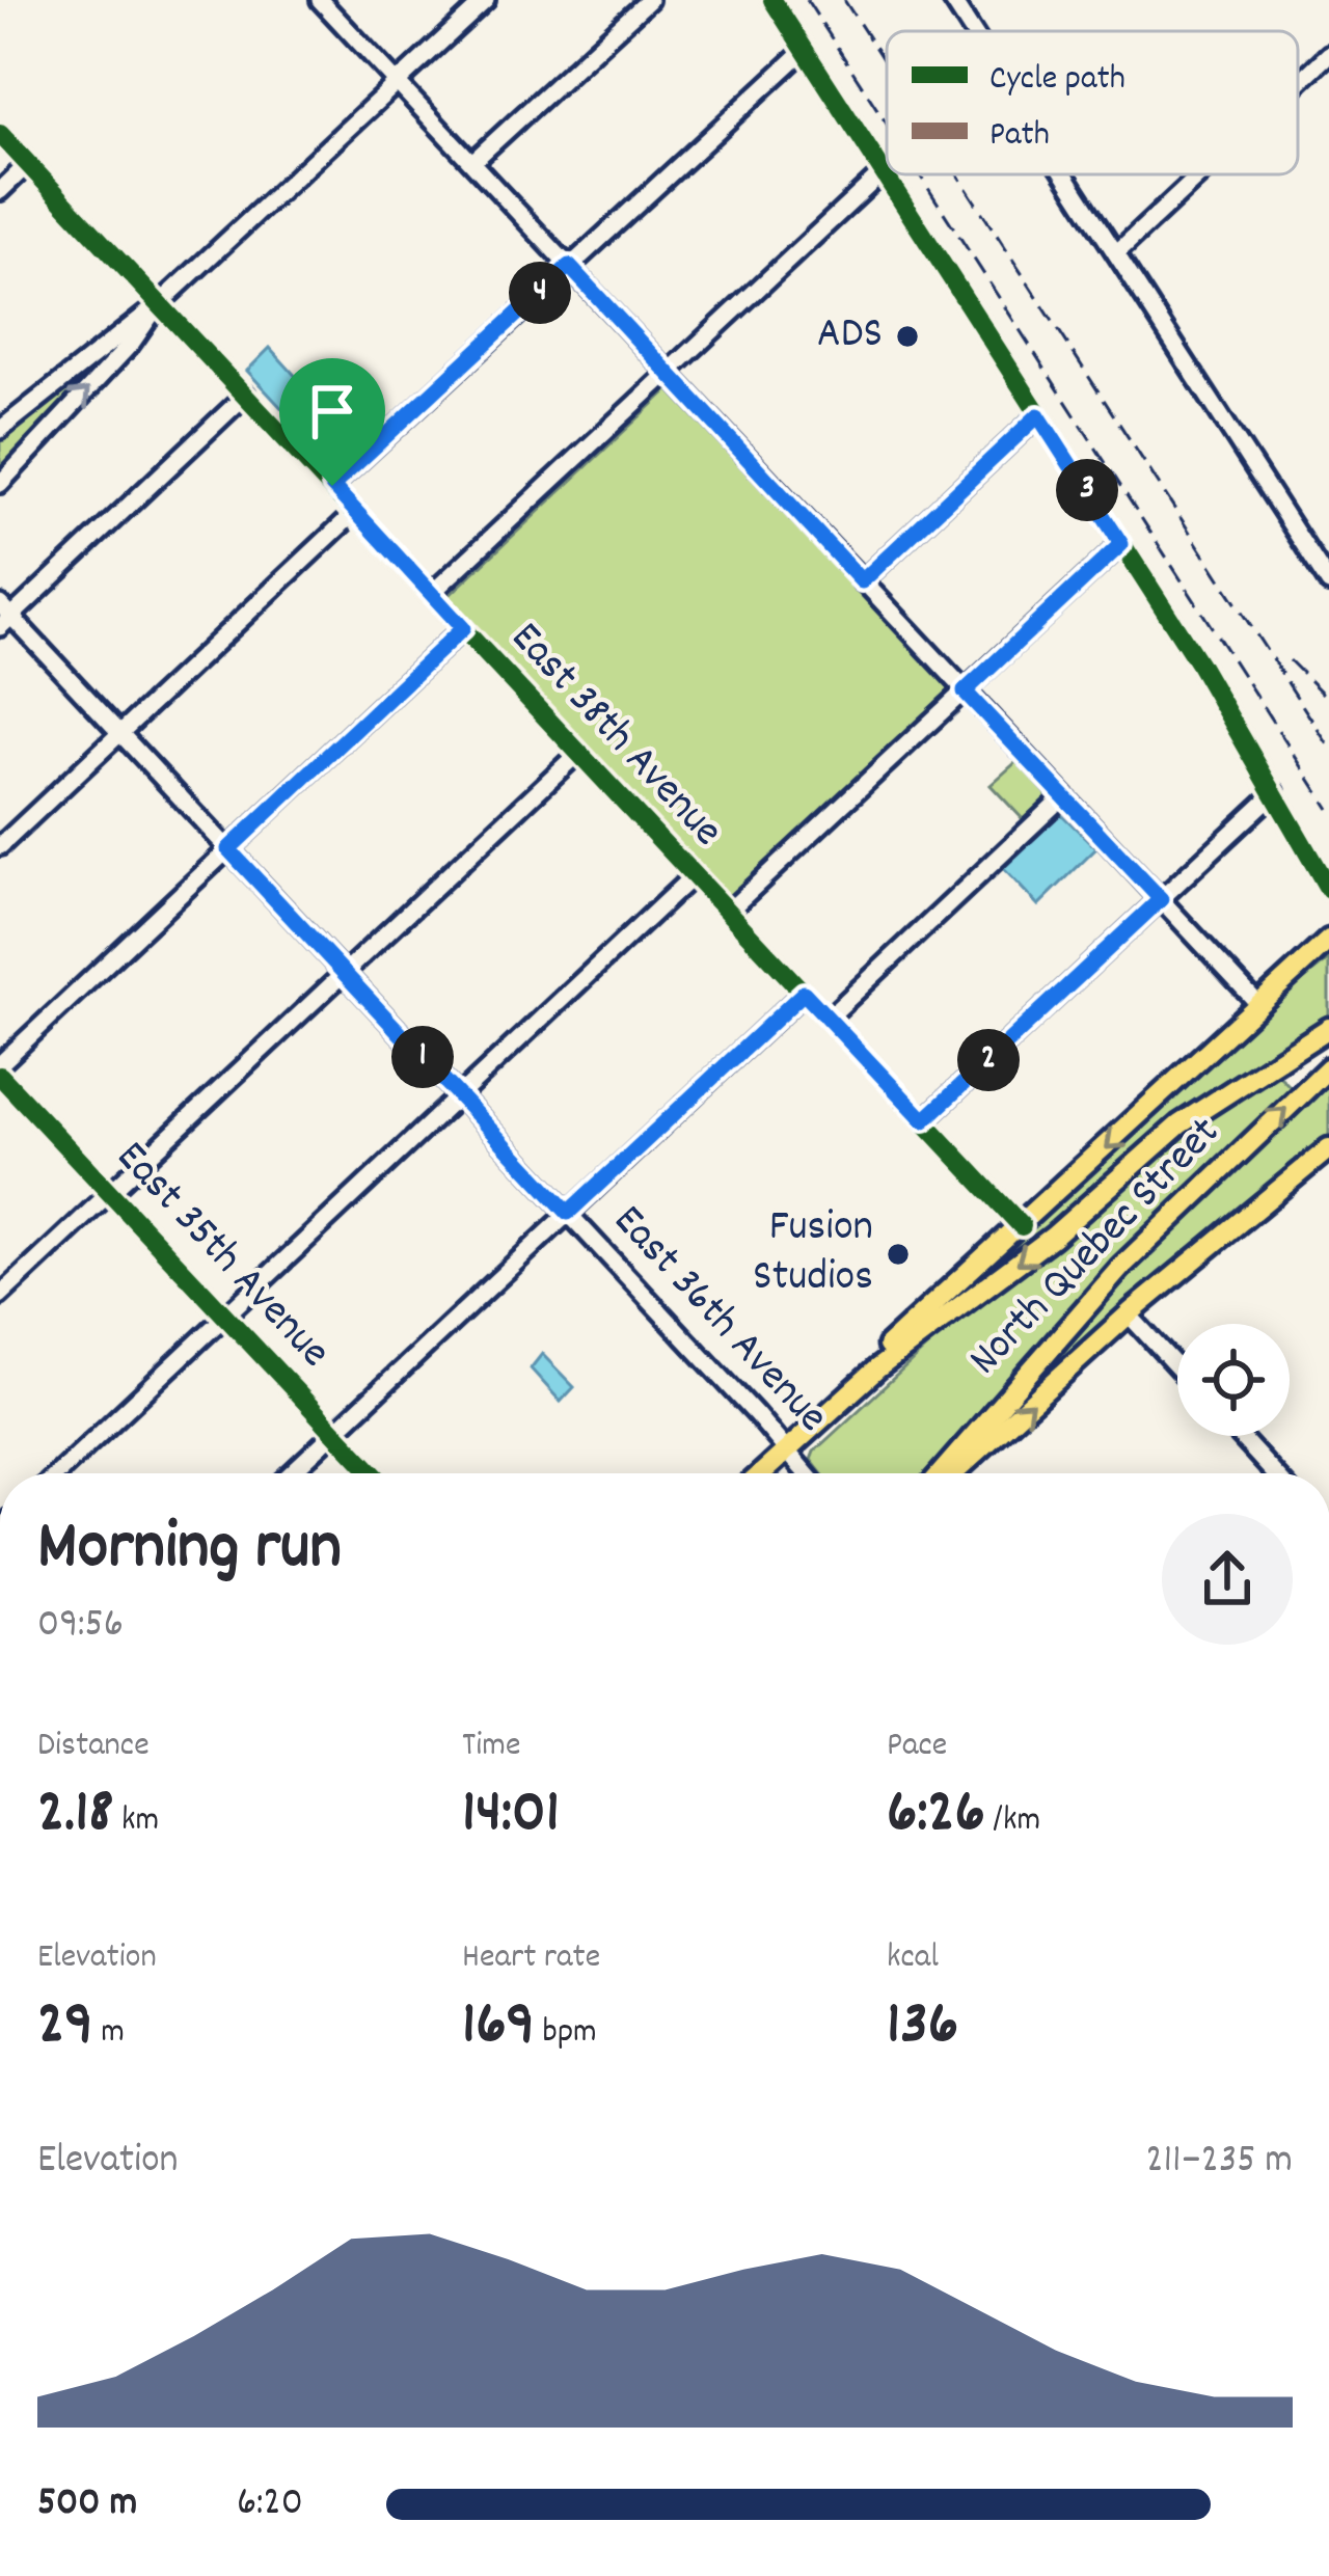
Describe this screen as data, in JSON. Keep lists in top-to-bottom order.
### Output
{
  "streets": {
    "main road": ["North Quebec Street"],
    "street": ["East 38th Avenue", "East 35th Avenue", "East 36th Avenue"]
  },
  "crossings": [
    ["North Quebec Street", "East 36th Avenue"]
  ],
  "places": ["ADS", "Fusion Studios"],
  "legend": ["Cycle path", "Path"],
  "page": {
    "pins": [
      "4",
      "3",
      "1",
      "2"
    ],
    "heading": ["Morning run", "09:56"],
    "stats": [
      ["Distance", "2.18 km"],
      ["Time", "14:01"],
      ["Pace", "6:26 /km"],
      ["Elevation", "29 m"],
      ["Heart rate", "169 bpm"],
      ["kcal", "136"]
    ],
    "chart": ["Elevation", "211–235 m"],
    "list": [
      {
        "name": "500 m",
        "note": "6:20"
      }
    ]
  }
}
